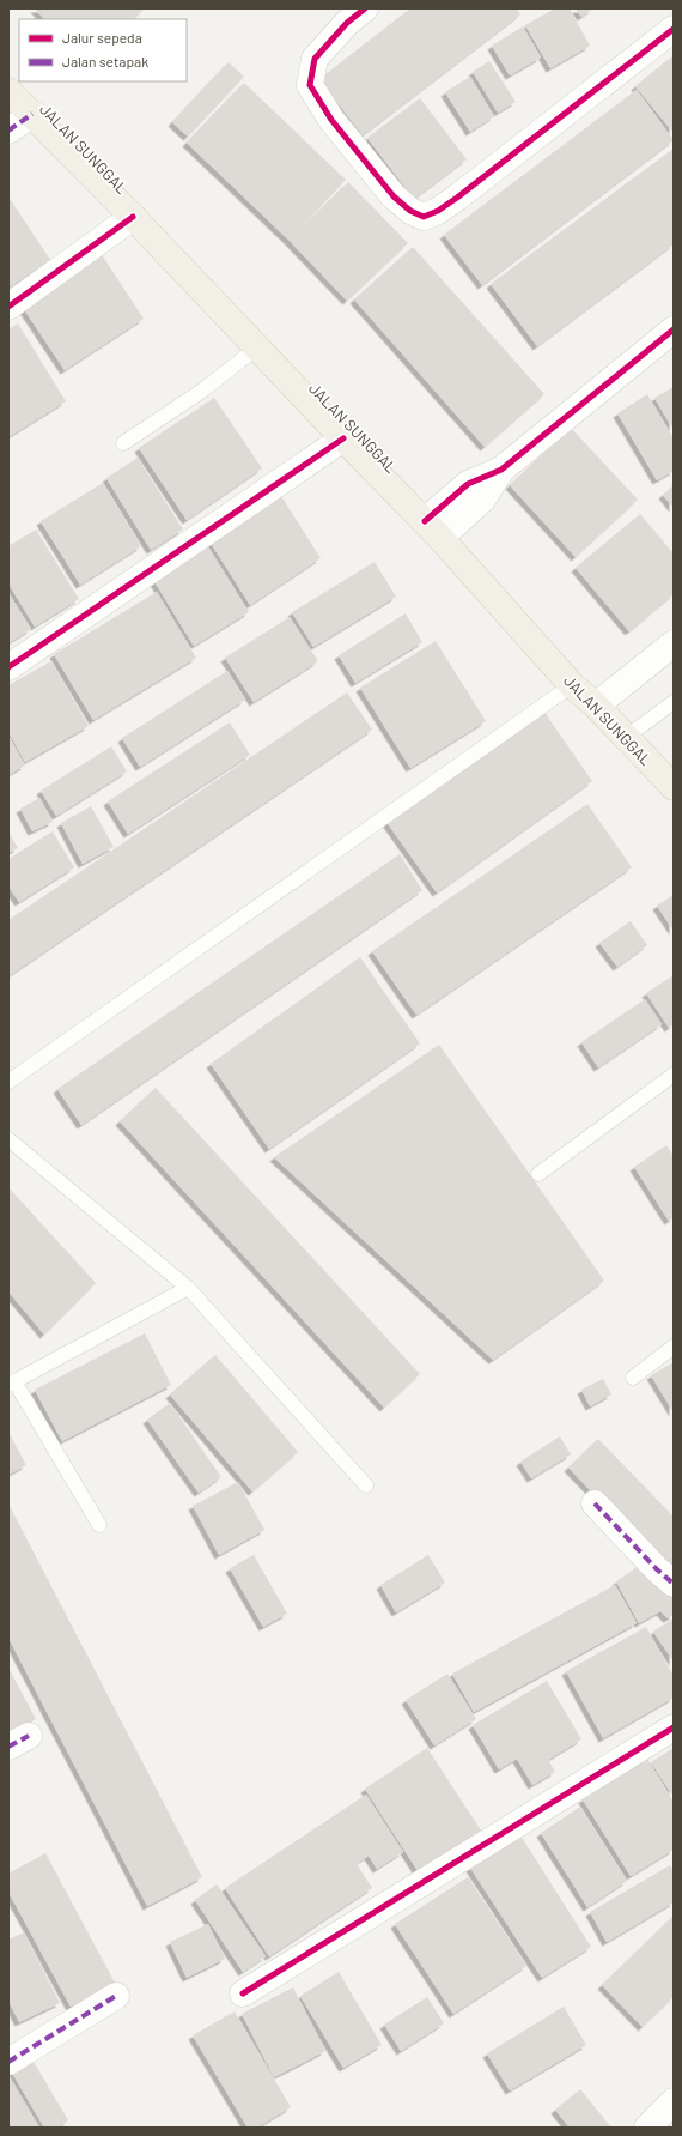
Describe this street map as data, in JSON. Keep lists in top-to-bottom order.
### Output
{
  "streets": {
    "main road": ["JALAN SUNGGAL"]
  },
  "legend": ["Jalur sepeda", "Jalan setapak"]
}
